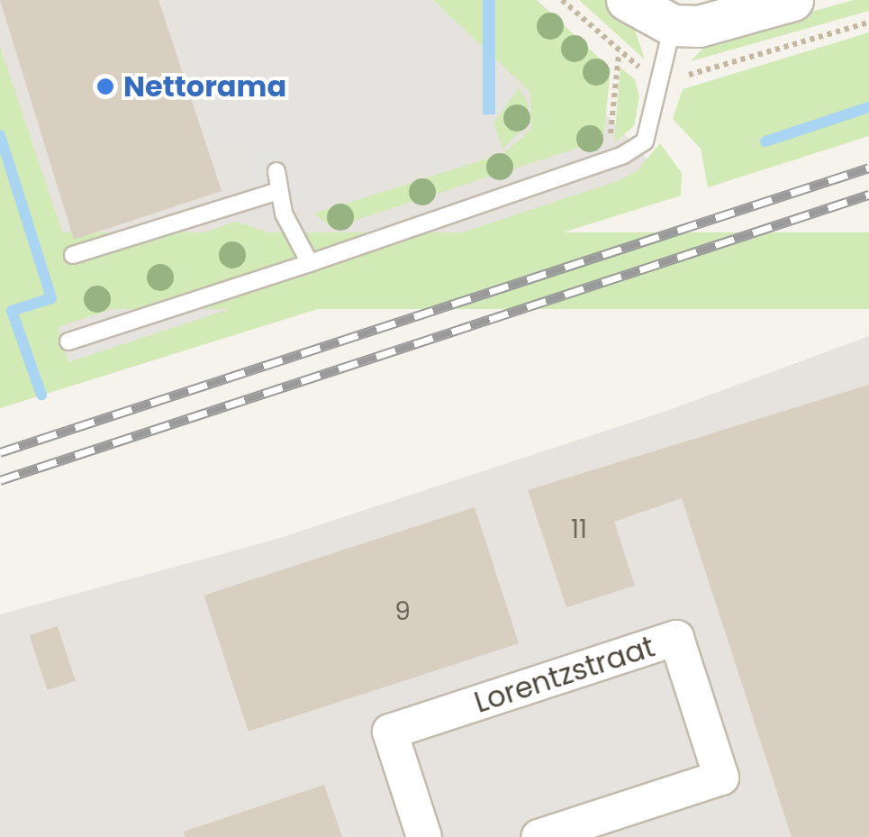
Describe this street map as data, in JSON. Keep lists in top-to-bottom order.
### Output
{
  "streets": {
    "street": ["Lorentzstraat"]
  },
  "places": ["Nettorama"],
  "house_numbers": ["11", "9"]
}
